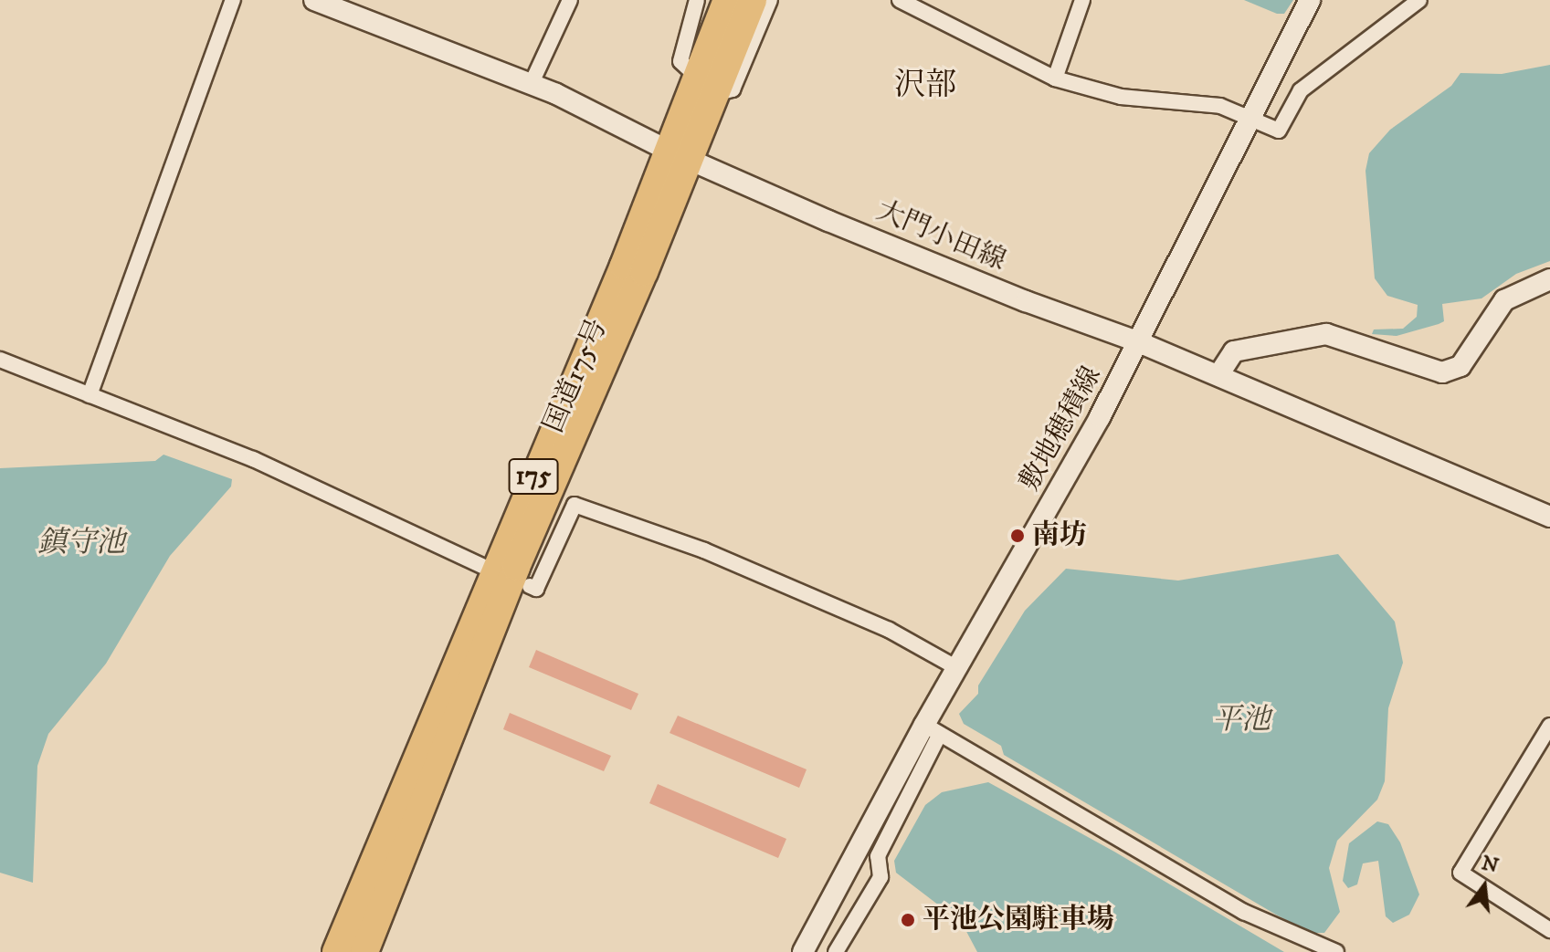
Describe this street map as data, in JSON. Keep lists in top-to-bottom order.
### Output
{
  "streets": {
    "highway": ["国道175号", "175"],
    "main road": ["大門小田線", "敷地穂積線"]
  },
  "crossings": [
    ["大門小田線", "国道175号"],
    ["大門小田線", "敷地穂積線"]
  ],
  "districts": ["沢部"],
  "water": ["鎮守池", "平池"],
  "places": ["南坊", "平池公園駐車場"],
  "north": "top"
}
